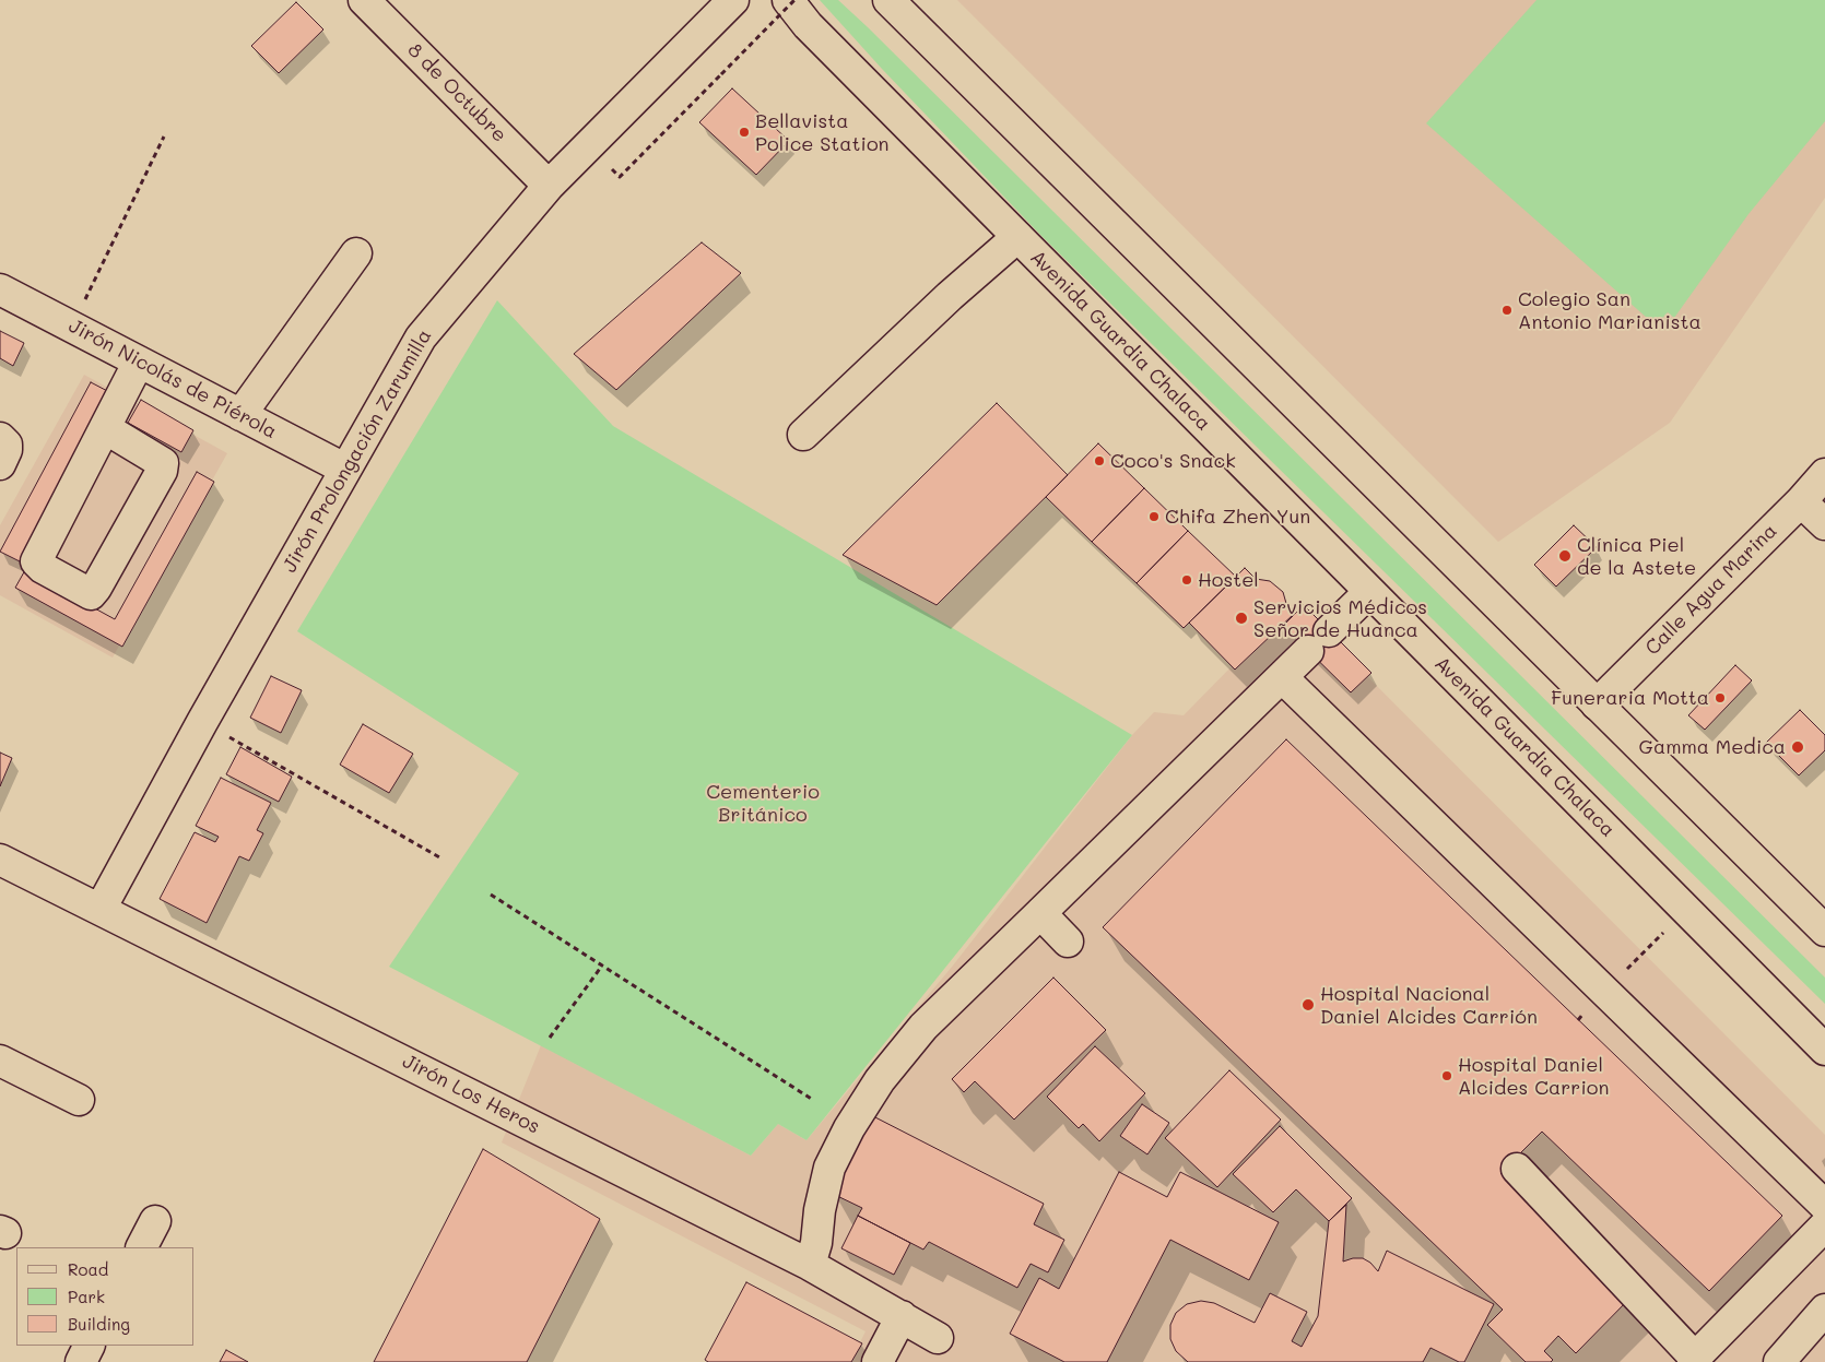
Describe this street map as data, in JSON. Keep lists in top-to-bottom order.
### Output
{
  "streets": {
    "street": [
      "8 de Octubre",
      "Avenida Guardia Chalaca",
      "Jirón Nicolás de Piérola",
      "Jirón Prolongación Zarumilla",
      "Calle Agua Marina",
      "Jirón Los Heros"
    ]
  },
  "crossings": [
    ["8 de Octubre", "Jirón Prolongación Zarumilla"],
    ["Jirón Nicolás de Piérola", "Jirón Prolongación Zarumilla"],
    ["Jirón Prolongación Zarumilla", "Jirón Los Heros"]
  ],
  "parks": ["Cementerio Británico"],
  "places": [
    "Bellavista Police Station",
    "Colegio San Antonio Marianista",
    "Coco's Snack",
    "Chifa Zhen Yun",
    "Clínica Piel de la Astete",
    "Hostel",
    "Servicios Médicos Señor de Huanca",
    "Funeraria Motta",
    "Gamma Medica",
    "Hospital Nacional Daniel Alcides Carrión",
    "Hospital Daniel Alcides Carrion"
  ],
  "legend": ["Road", "Park", "Building"]
}
